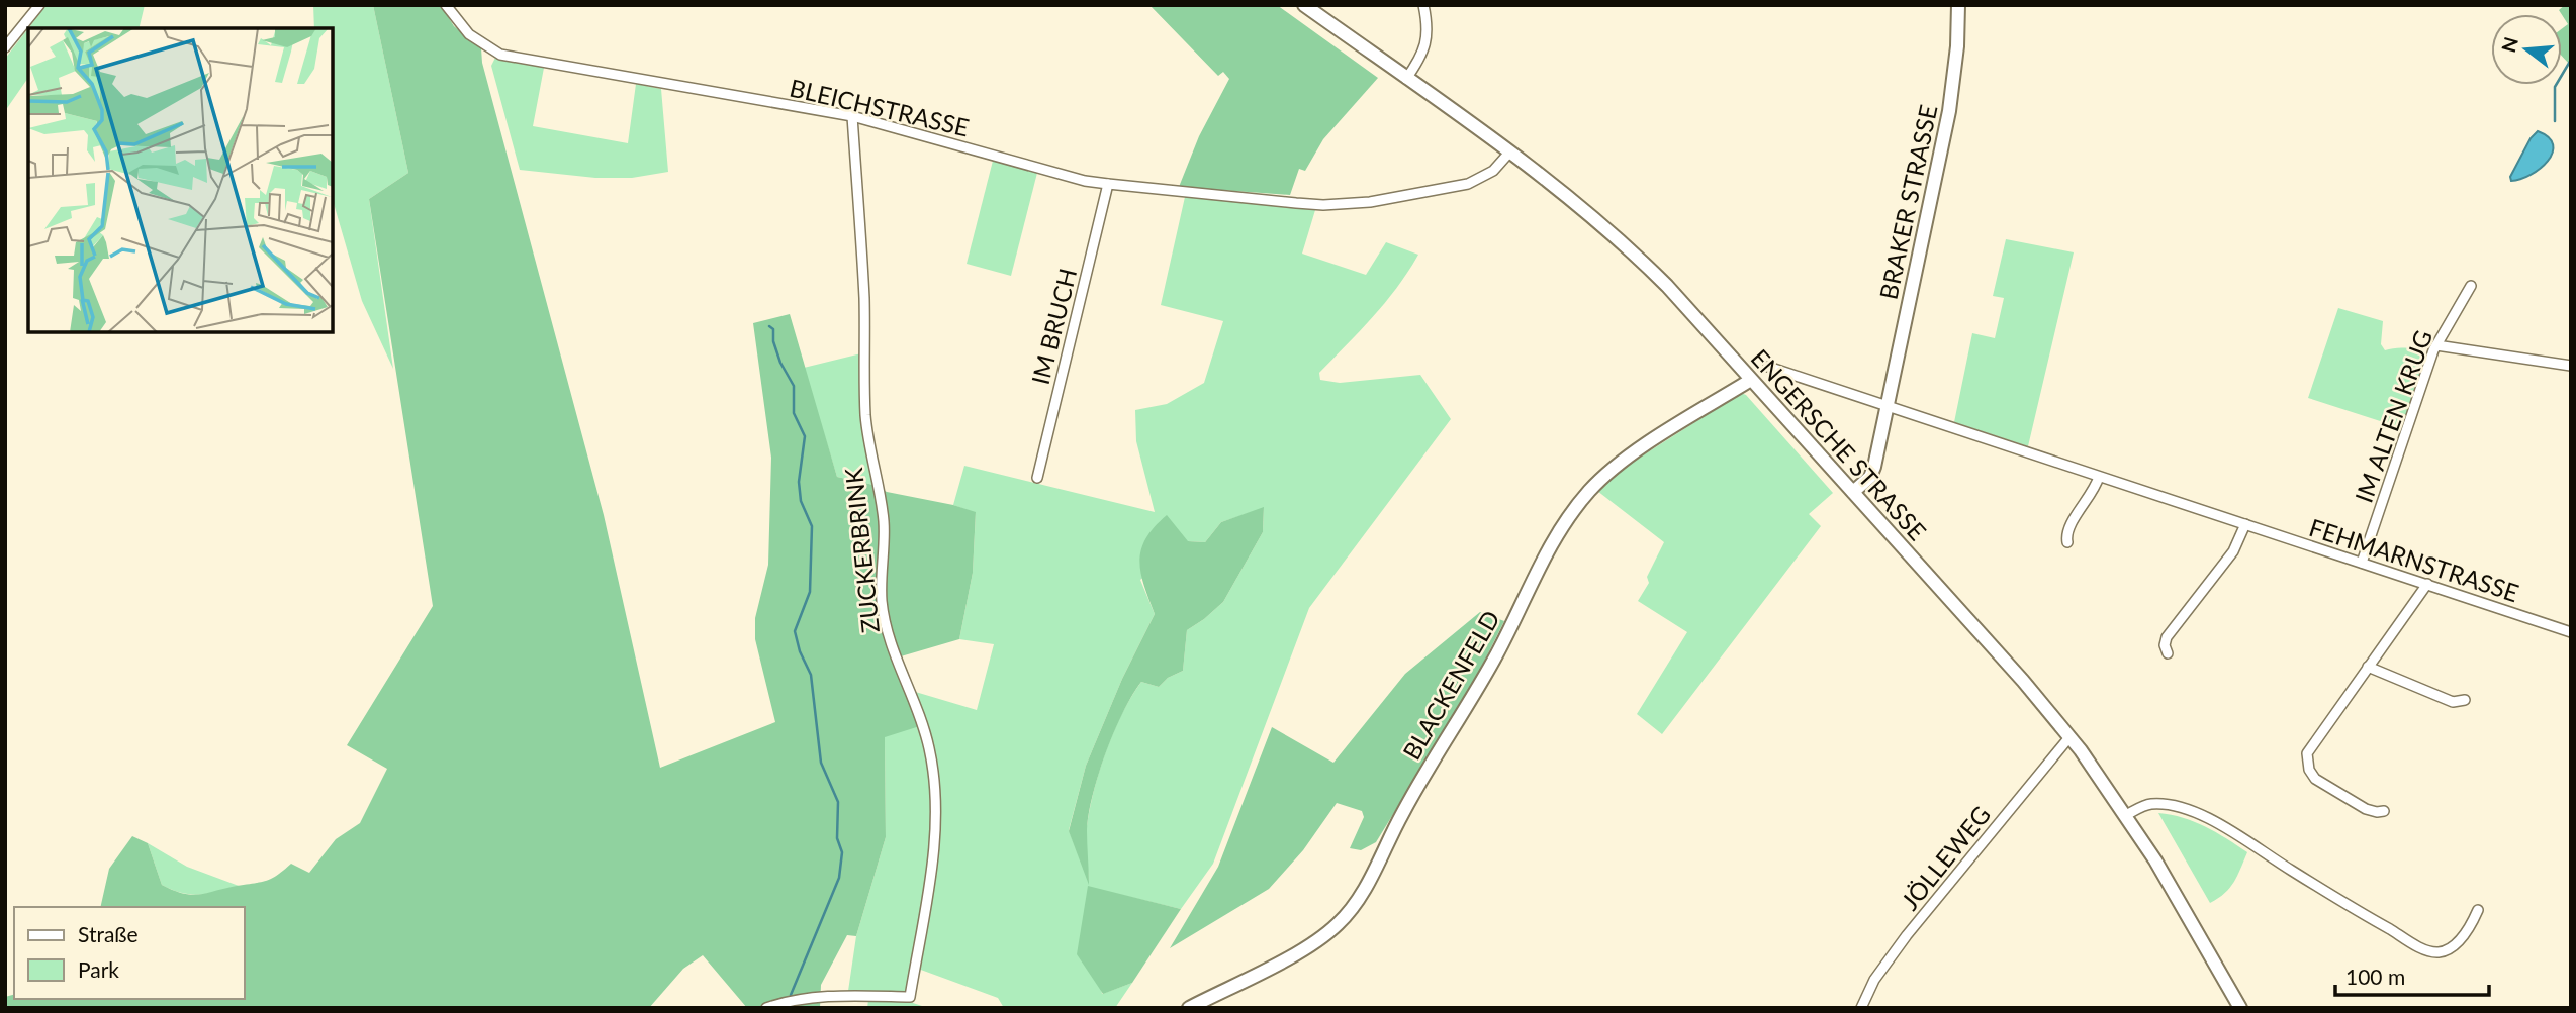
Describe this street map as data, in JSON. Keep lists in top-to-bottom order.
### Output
{
  "streets": {
    "main road": ["BRAKER STRASSE", "ENGERSCHE STRASSE", "BLACKENFELD"],
    "street": [
      "BLEICHSTRASSE",
      "IM BRUCH",
      "IM ALTEN KRUG",
      "ZUCKERBRINK",
      "FEHMARNSTRASSE",
      "JÖLLEWEG"
    ]
  },
  "crossings": [
    ["BLEICHSTRASSE", "IM BRUCH"],
    ["BLEICHSTRASSE", "ENGERSCHE STRASSE"],
    ["BLEICHSTRASSE", "ZUCKERBRINK"],
    ["BRAKER STRASSE", "ENGERSCHE STRASSE"],
    ["BRAKER STRASSE", "FEHMARNSTRASSE"],
    ["IM ALTEN KRUG", "FEHMARNSTRASSE"],
    ["ENGERSCHE STRASSE", "BLACKENFELD"],
    ["ENGERSCHE STRASSE", "JÖLLEWEG"]
  ],
  "legend": ["Straße", "Park"],
  "scale_bar": "100 m",
  "north": "left"
}
